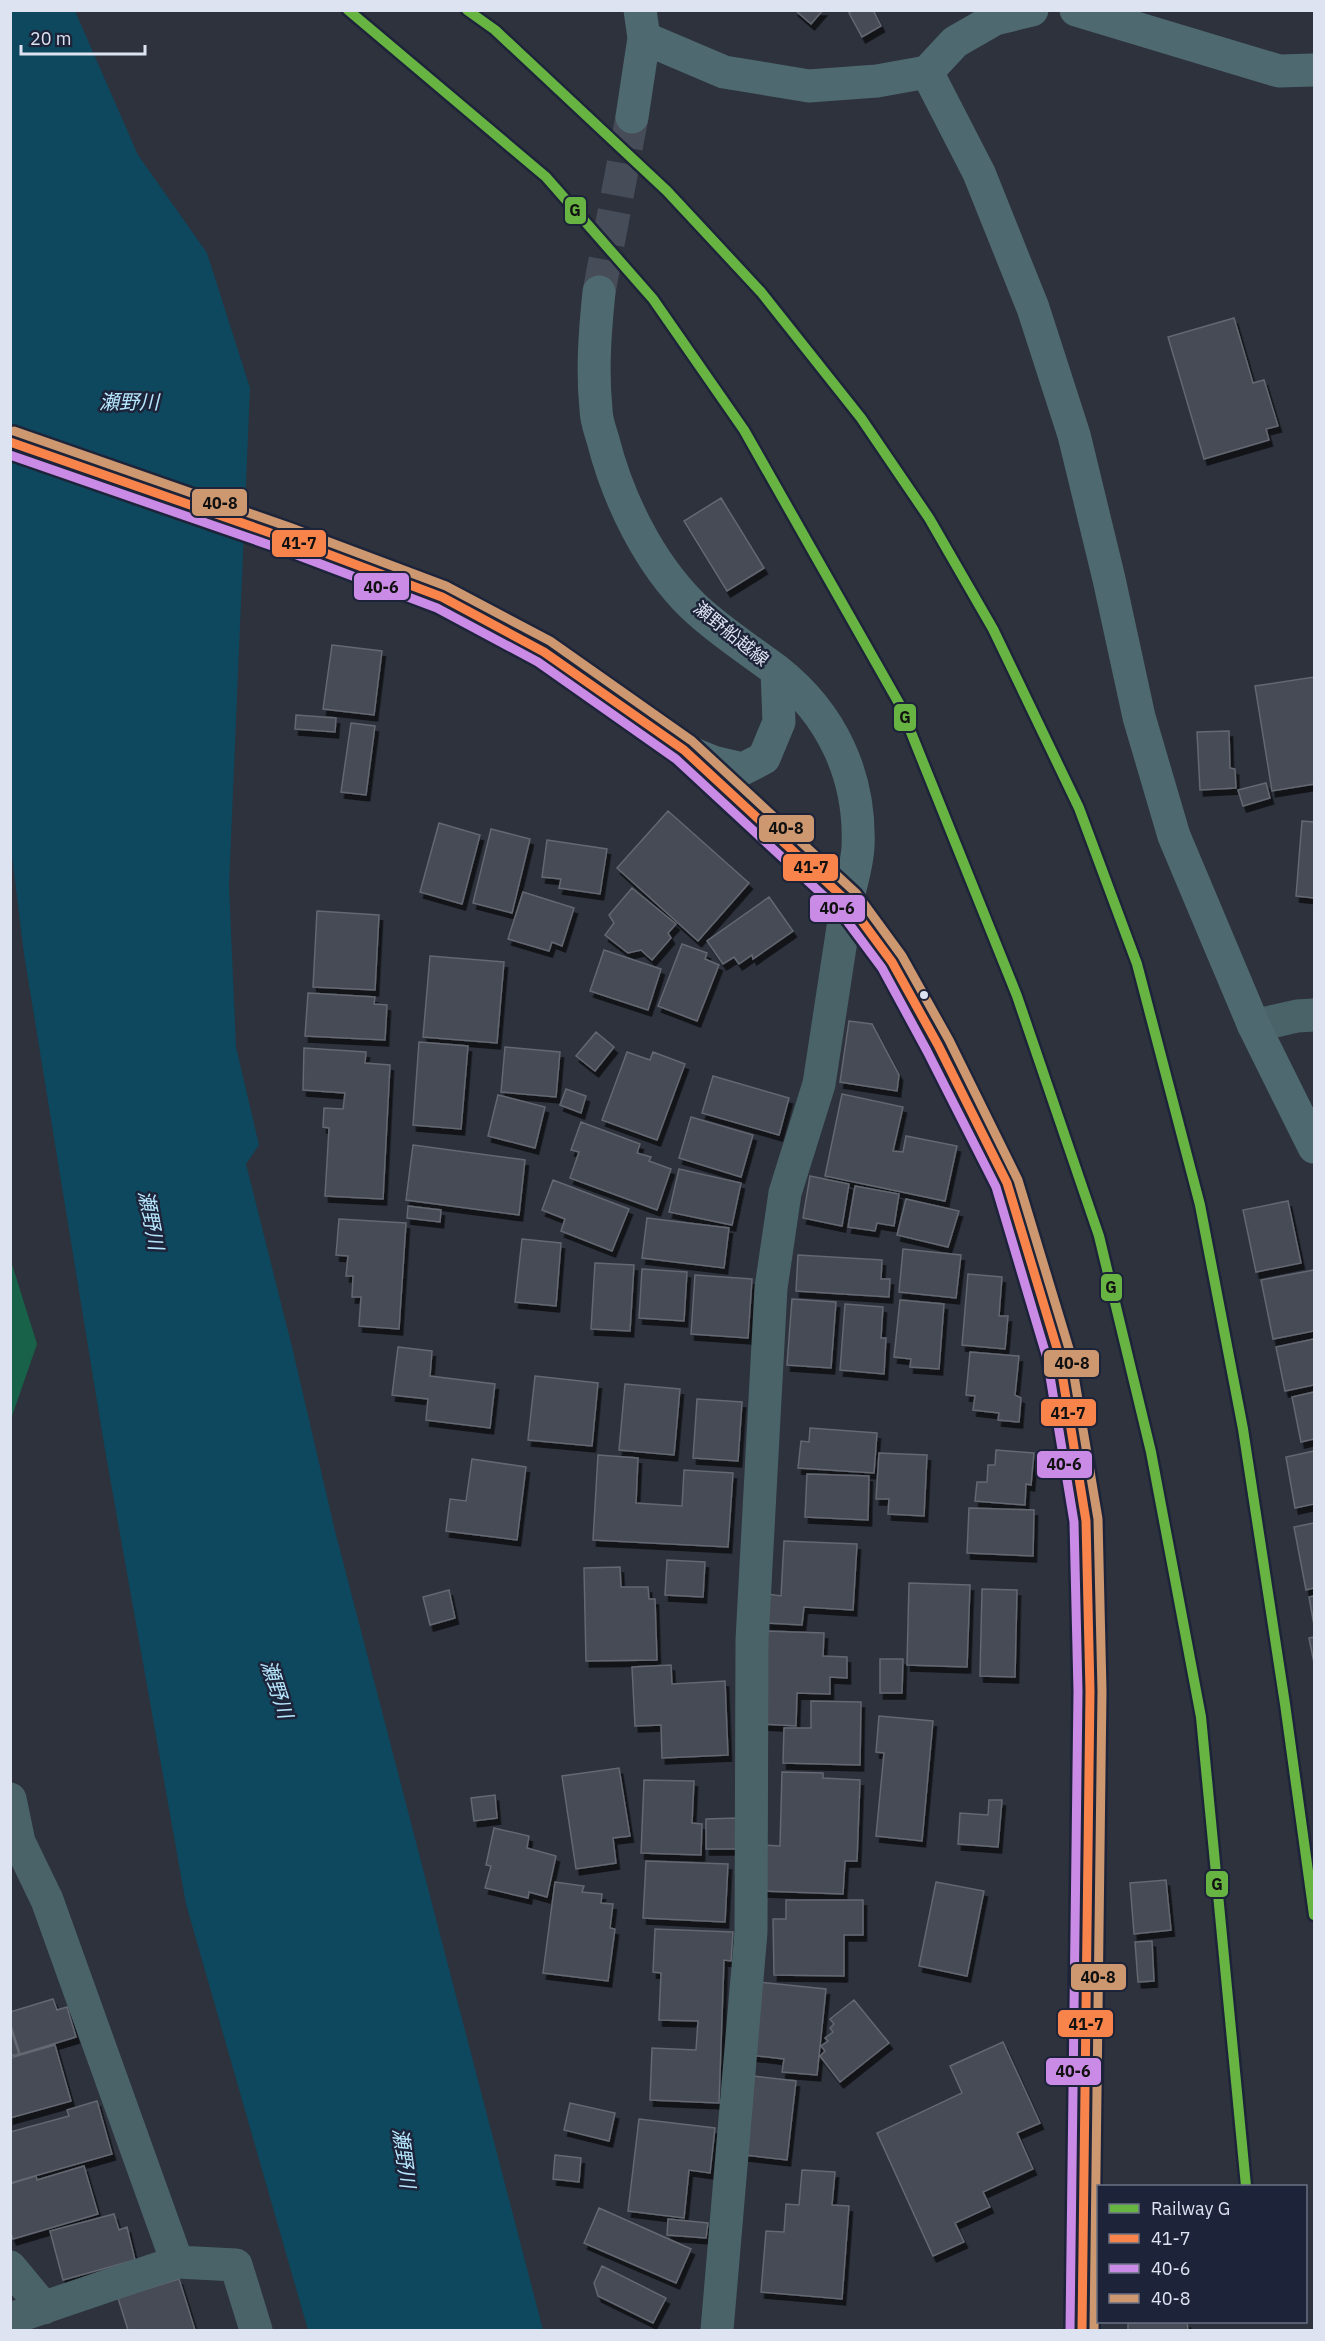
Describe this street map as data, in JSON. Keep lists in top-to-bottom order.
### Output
{
  "streets": {
    "street": ["瀬野船越線"]
  },
  "water": ["瀬野川"],
  "lines": [
    "rail line G",
    "transit line 40-8",
    "transit line 41-7",
    "transit line 40-6"
  ],
  "legend": [
    "Railway G",
    "41-7",
    "40-6",
    "40-8"
  ],
  "scale_bar": "20 m"
}
